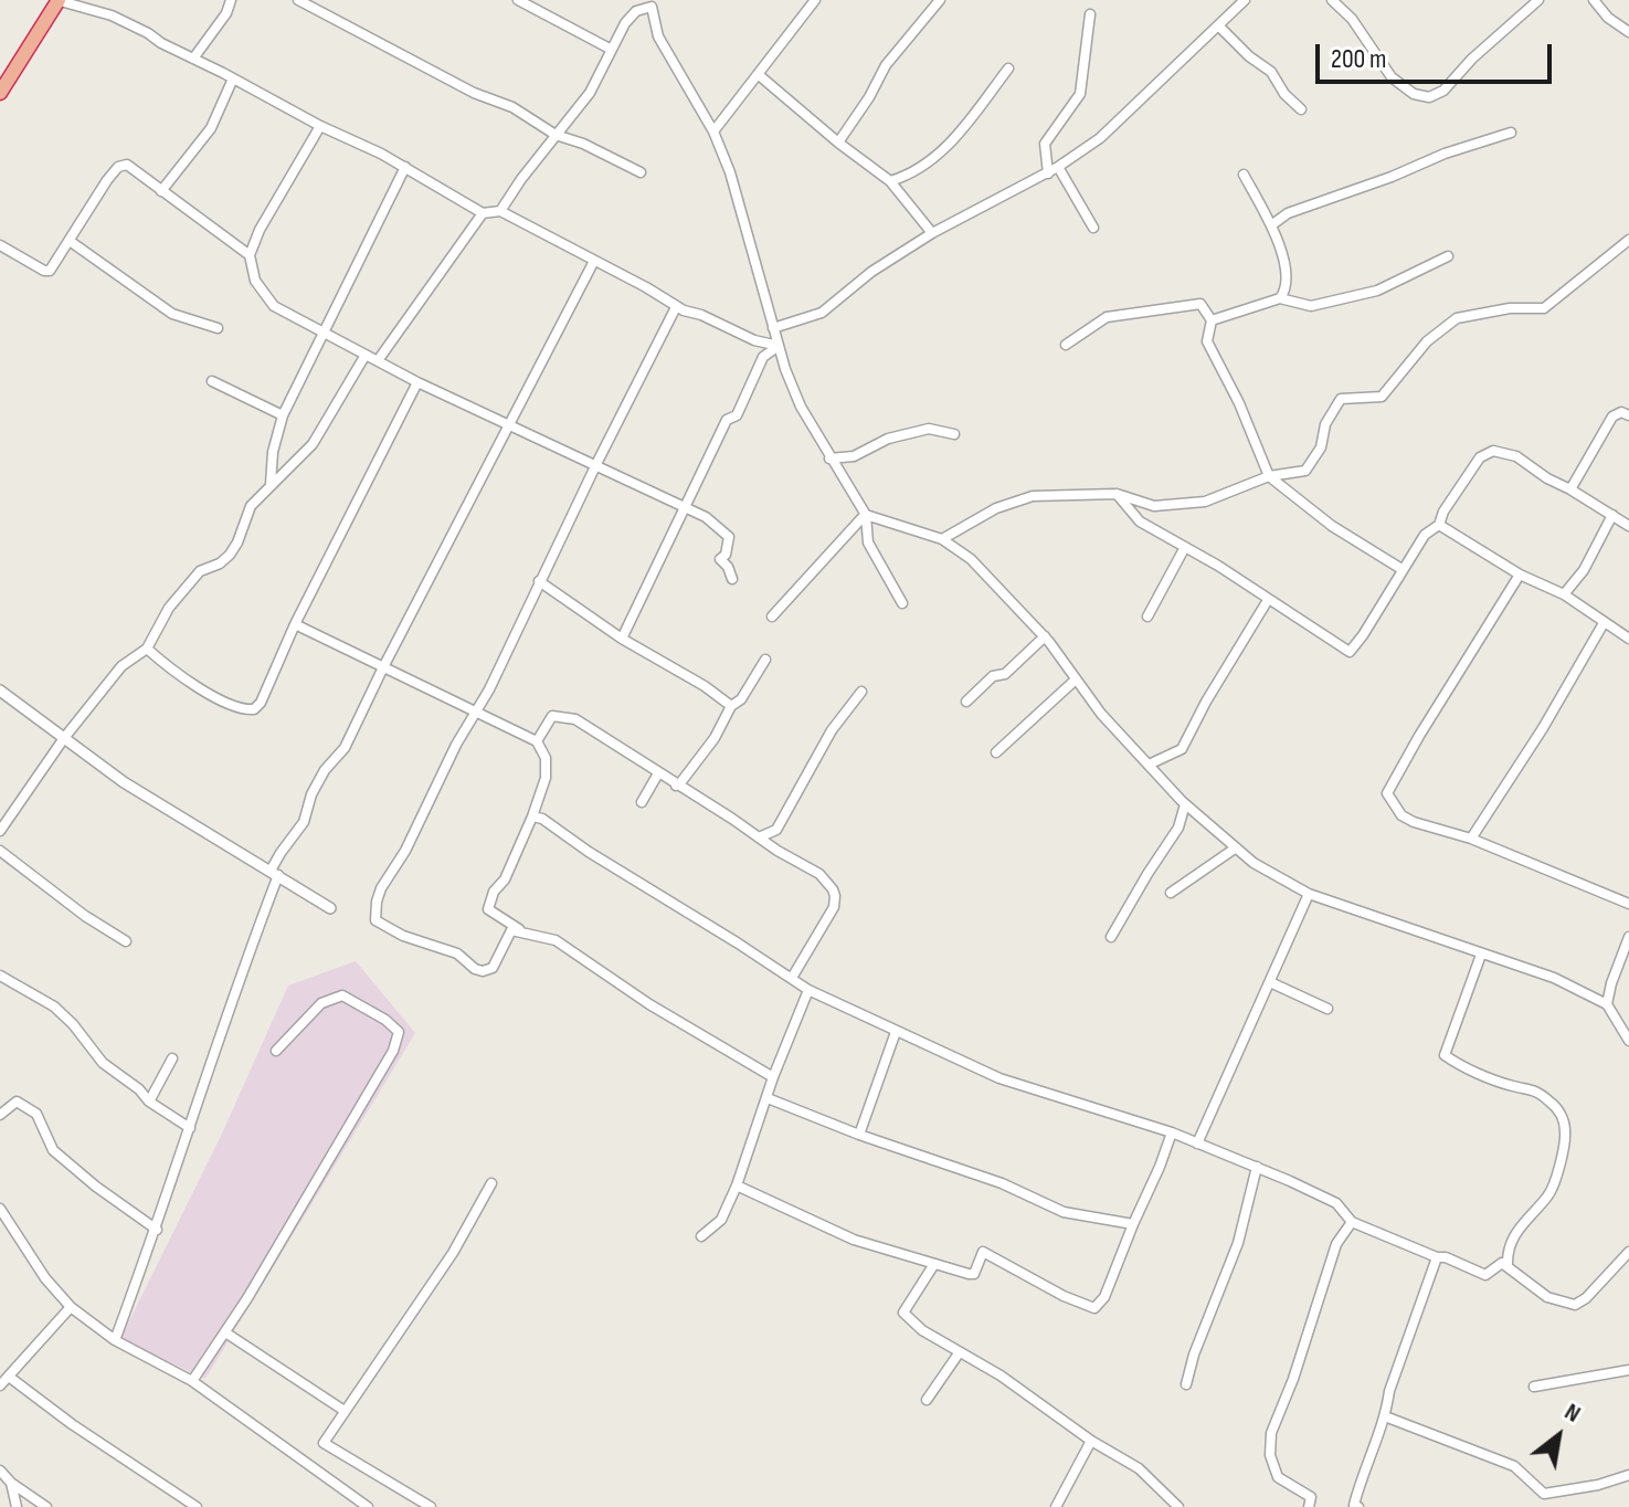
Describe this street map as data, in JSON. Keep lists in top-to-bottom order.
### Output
{
  "scale_bar": "200 m",
  "north": "top right"
}
